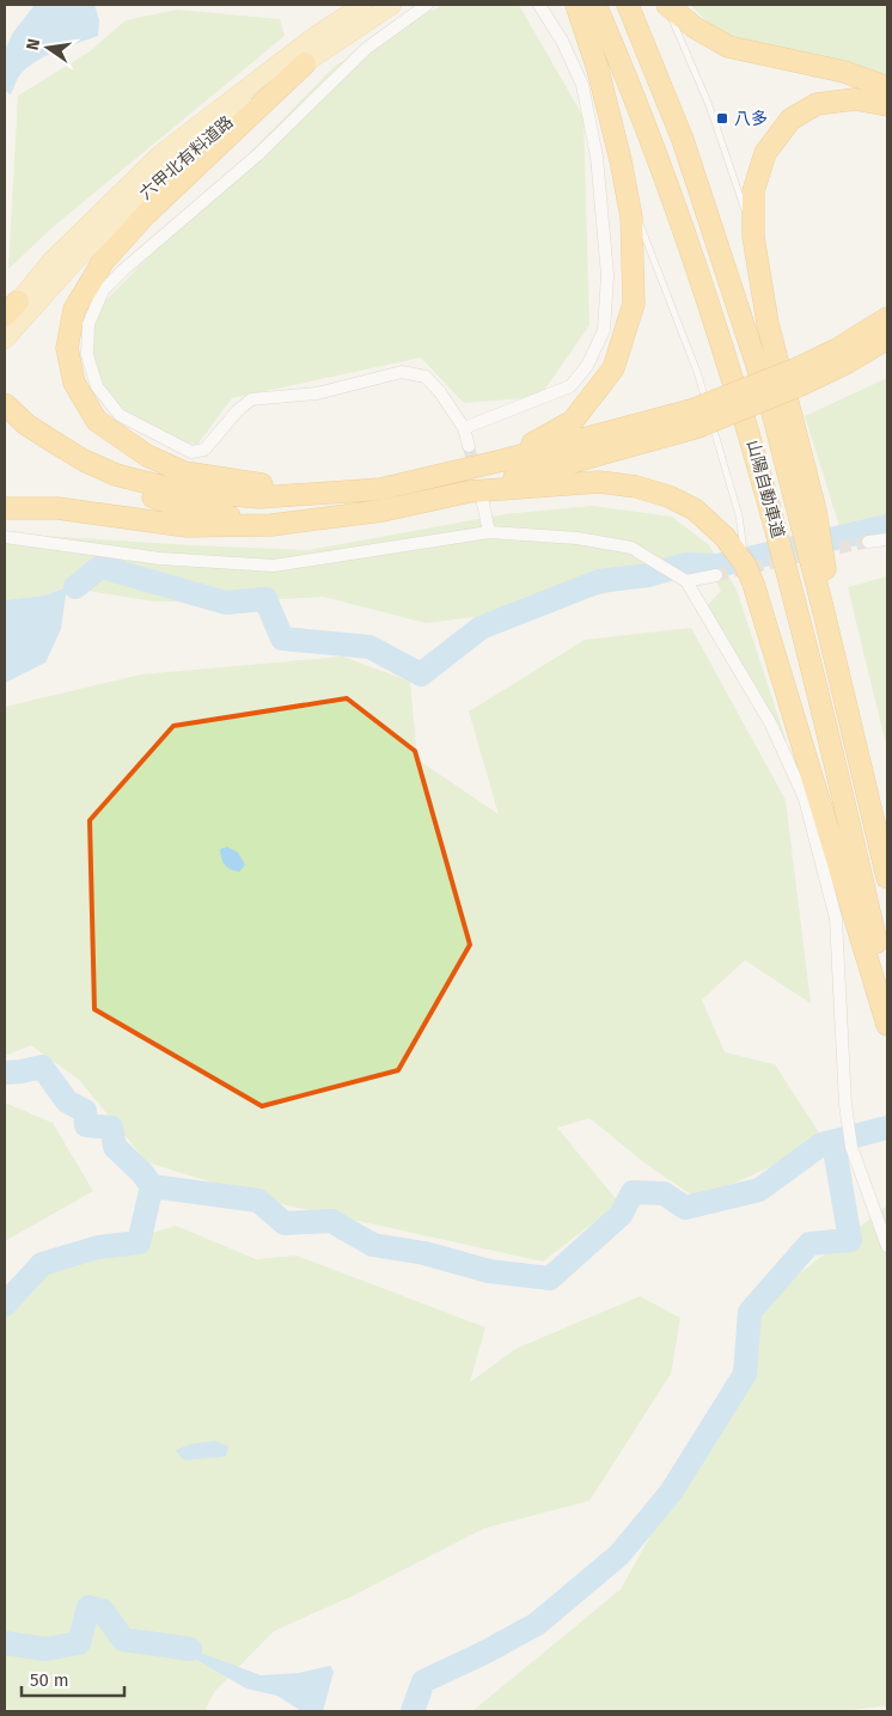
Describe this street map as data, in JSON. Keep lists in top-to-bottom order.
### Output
{
  "streets": {
    "highway": ["山陽自動車道"],
    "main road": ["六甲北有料道路"]
  },
  "places": {
    "transit": ["八多"]
  },
  "scale_bar": "50 m",
  "north": "left"
}
